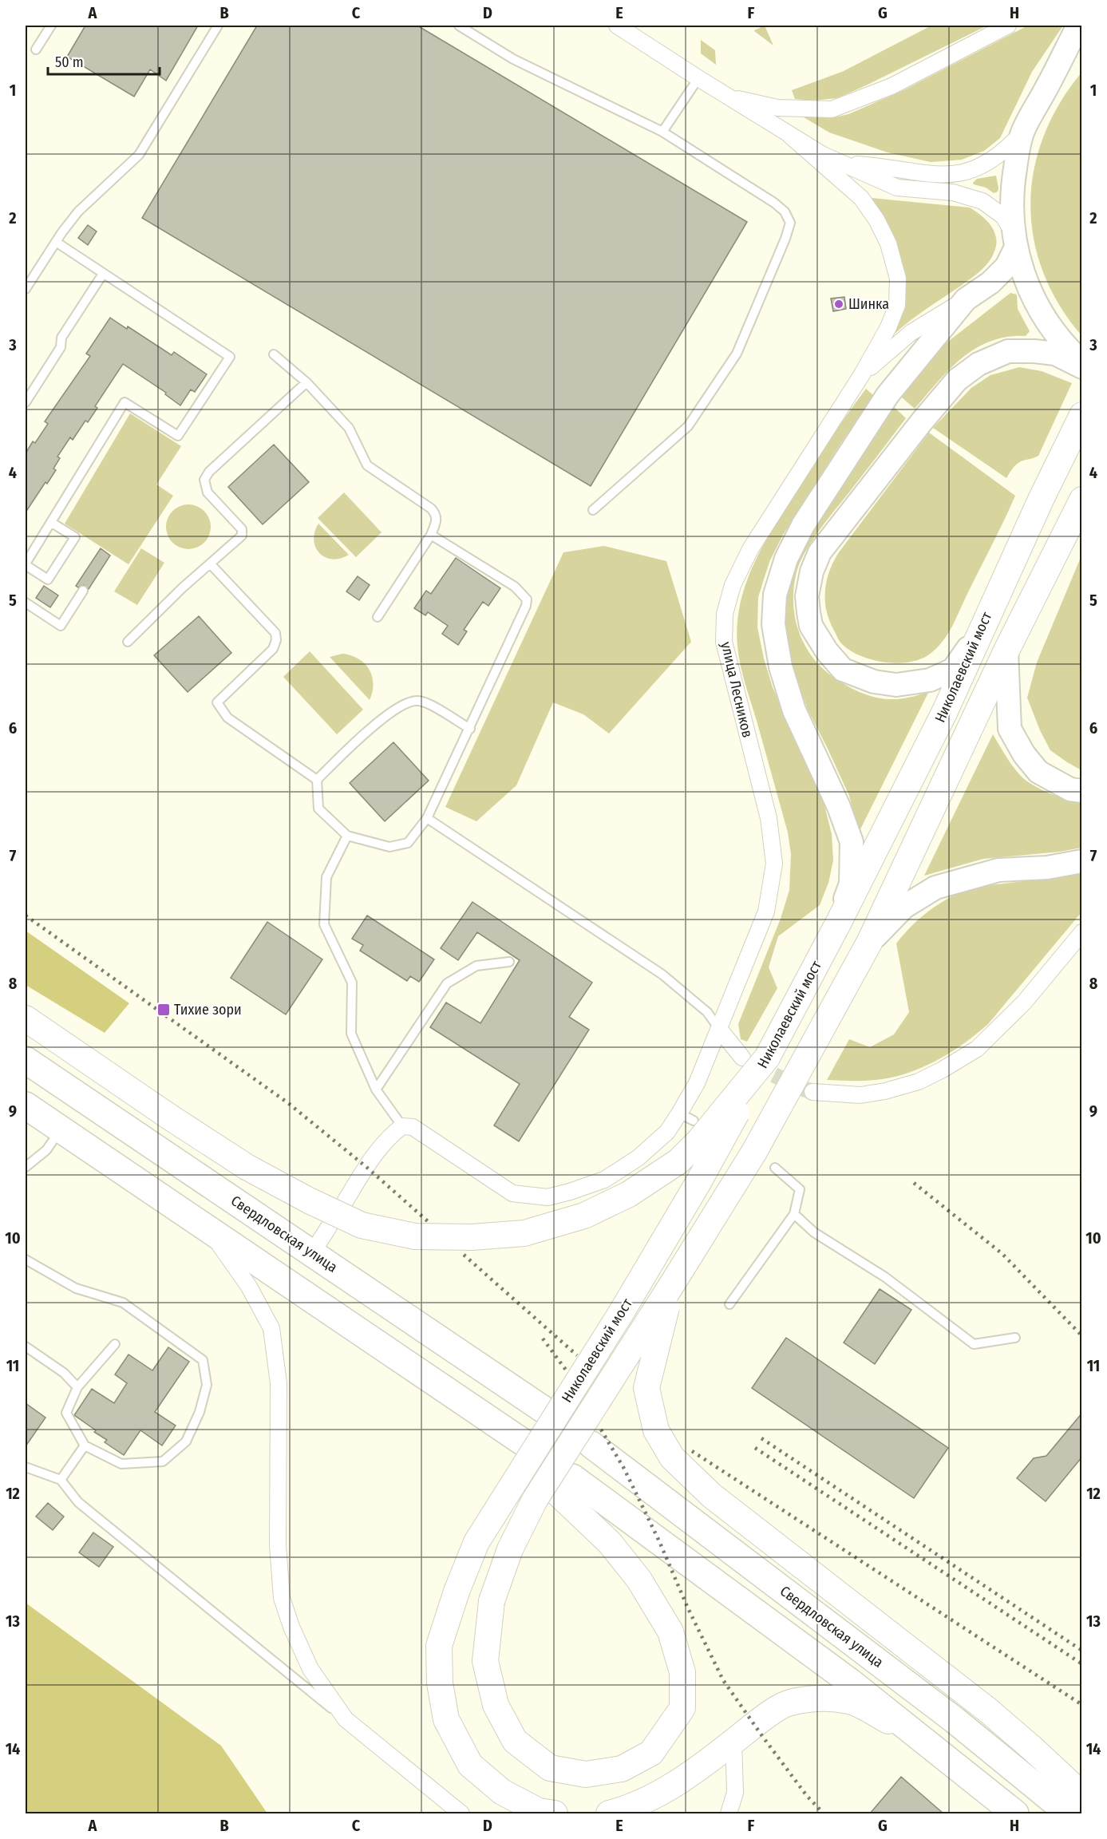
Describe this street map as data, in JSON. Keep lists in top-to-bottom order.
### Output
{
  "streets": {
    "highway": ["Свердловская улица"],
    "main road": ["Николаевский мост"],
    "street": ["улица Лесников"]
  },
  "places": {
    "other": ["Шинка"],
    "transit": ["Тихие зори"]
  },
  "scale_bar": "50 m",
  "grid": {
    "columns": [
      "A",
      "B",
      "C",
      "D",
      "E",
      "F",
      "G",
      "H"
    ],
    "rows": [
      "1",
      "2",
      "3",
      "4",
      "5",
      "6",
      "7",
      "8",
      "9",
      "10",
      "11",
      "12",
      "13",
      "14"
    ]
  }
}
